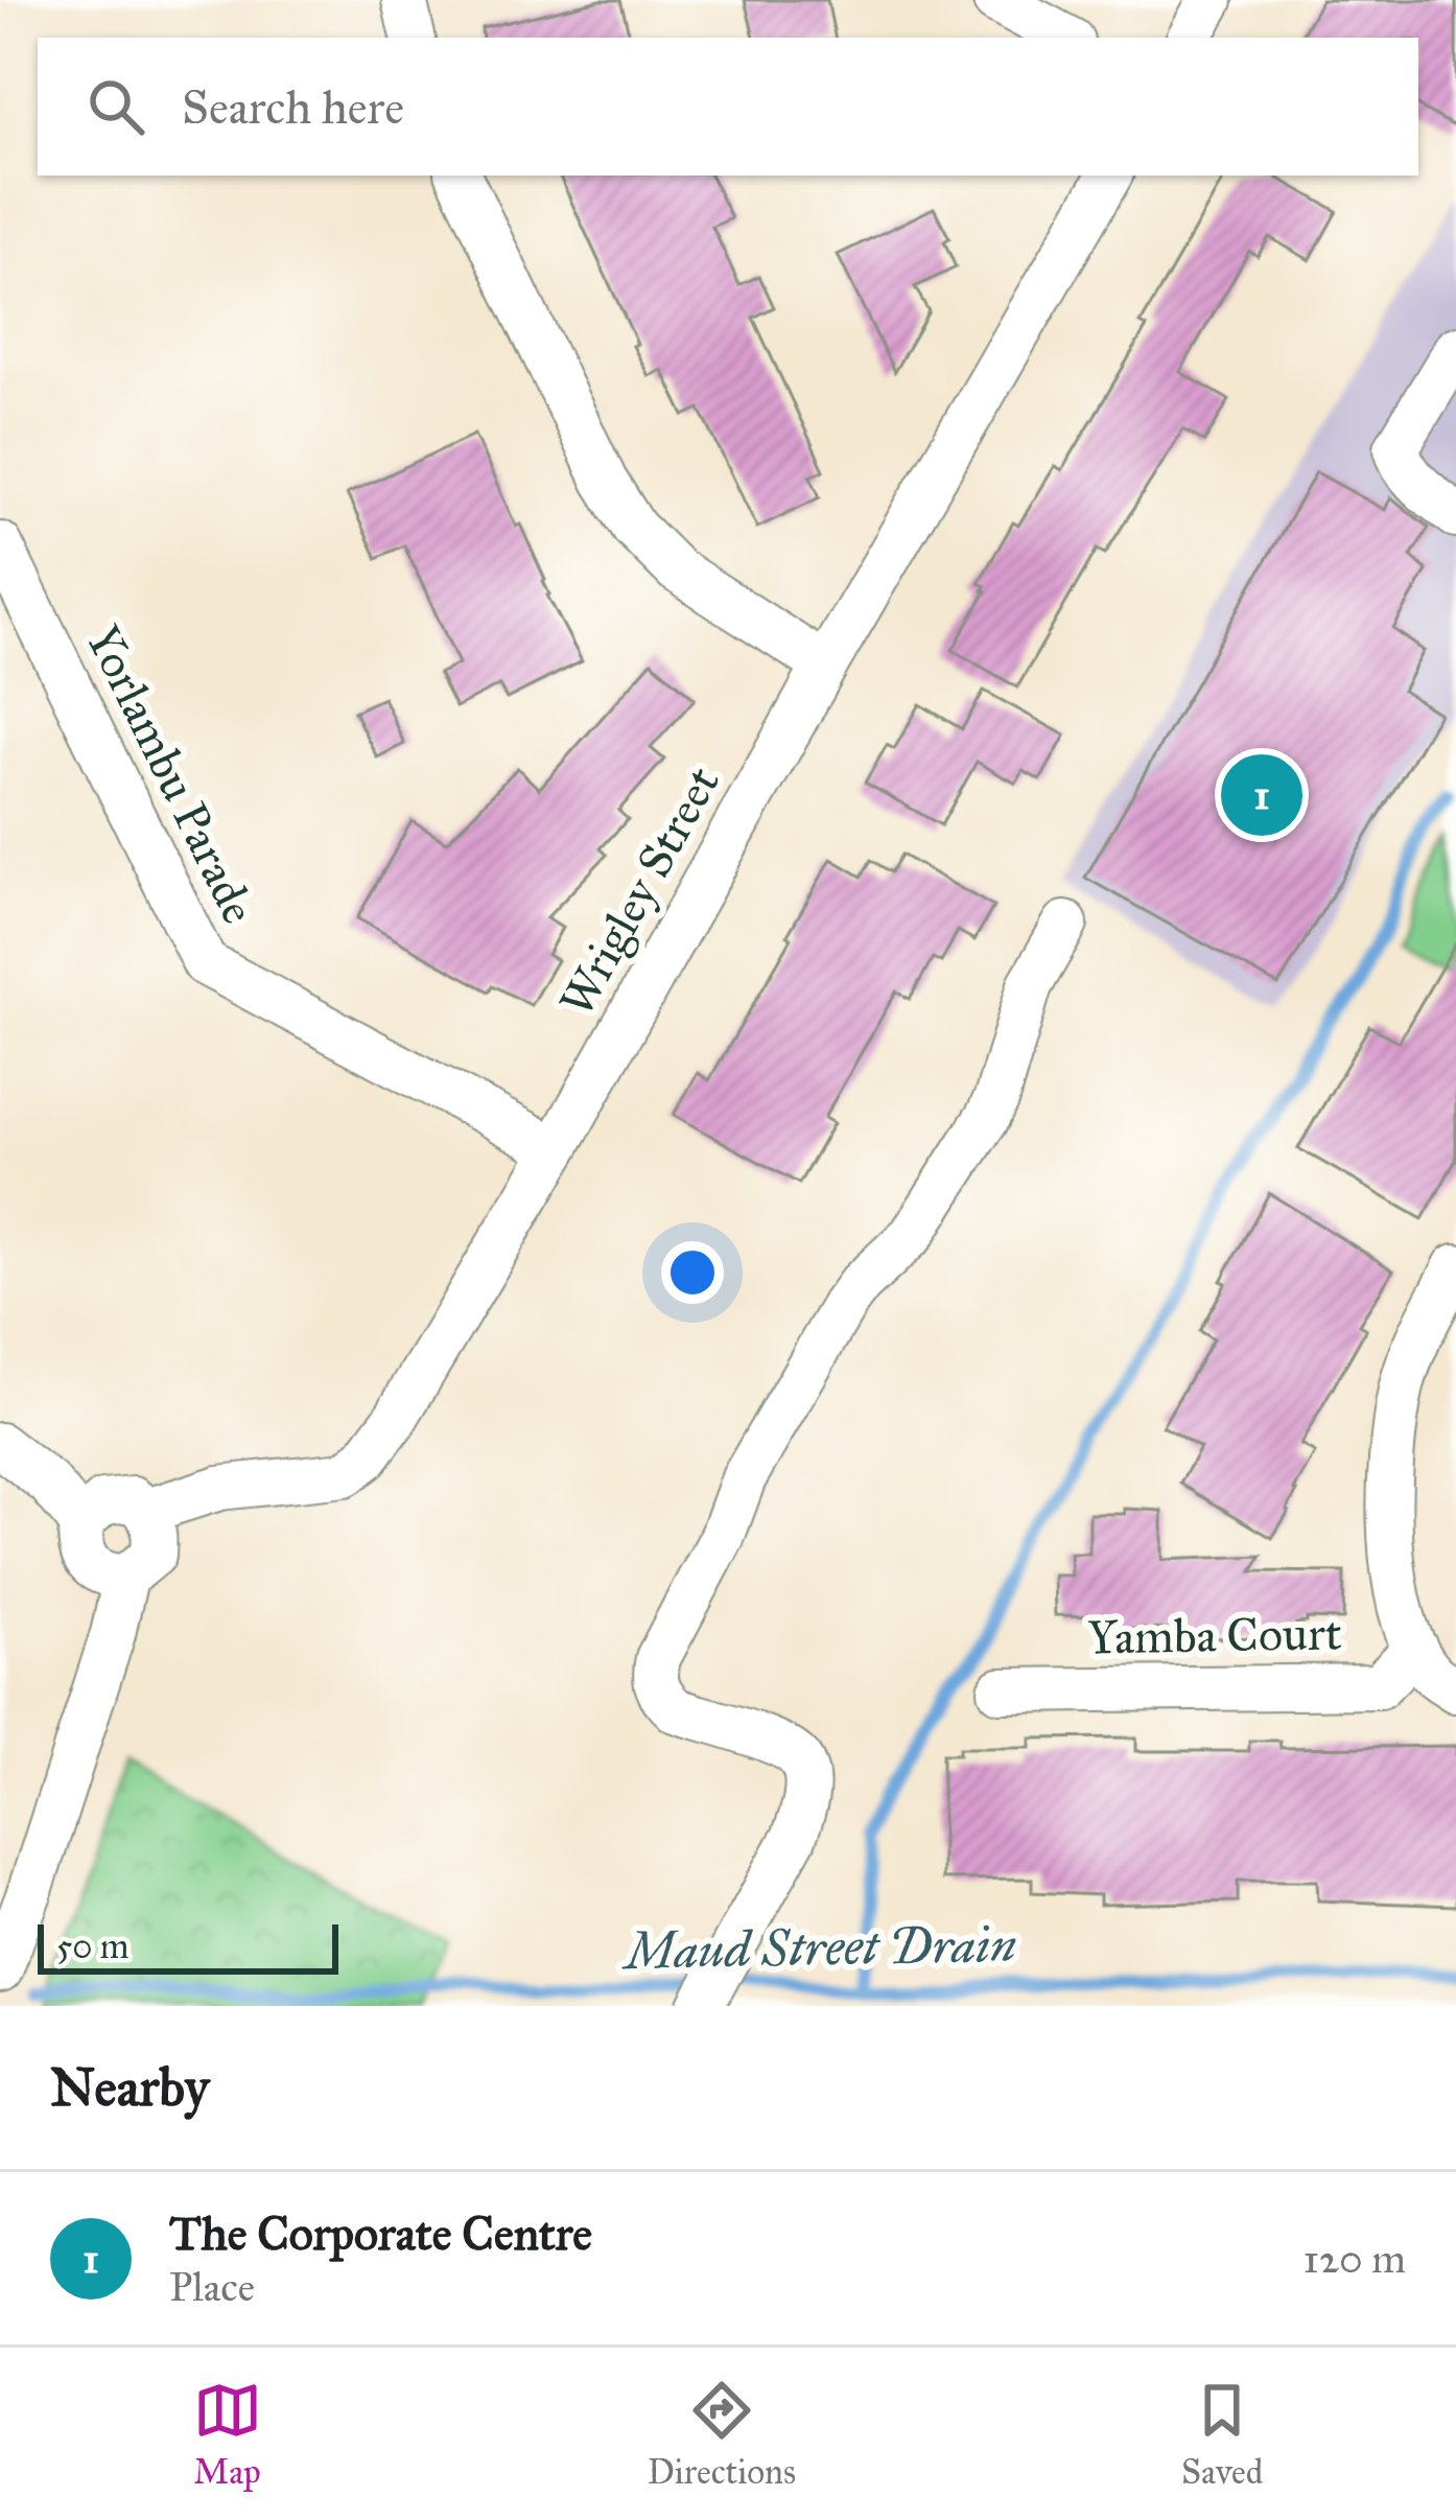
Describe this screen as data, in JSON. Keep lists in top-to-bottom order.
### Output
{
  "streets": {
    "street": ["Yorlambu Parade", "Wrigley Street", "Yamba Court"]
  },
  "crossings": [
    ["Yorlambu Parade", "Wrigley Street"]
  ],
  "water": ["Maud Street Drain"],
  "scale_bar": "50 m",
  "page": {
    "search": "Search here",
    "pins": "1",
    "scale": "50 m",
    "heading": "Nearby",
    "list": [
      {
        "mark": "1",
        "name": "The Corporate Centre",
        "note": "Place",
        "value": "120 m"
      }
    ],
    "nav": ["Map", "Directions", "Saved"]
  }
}
